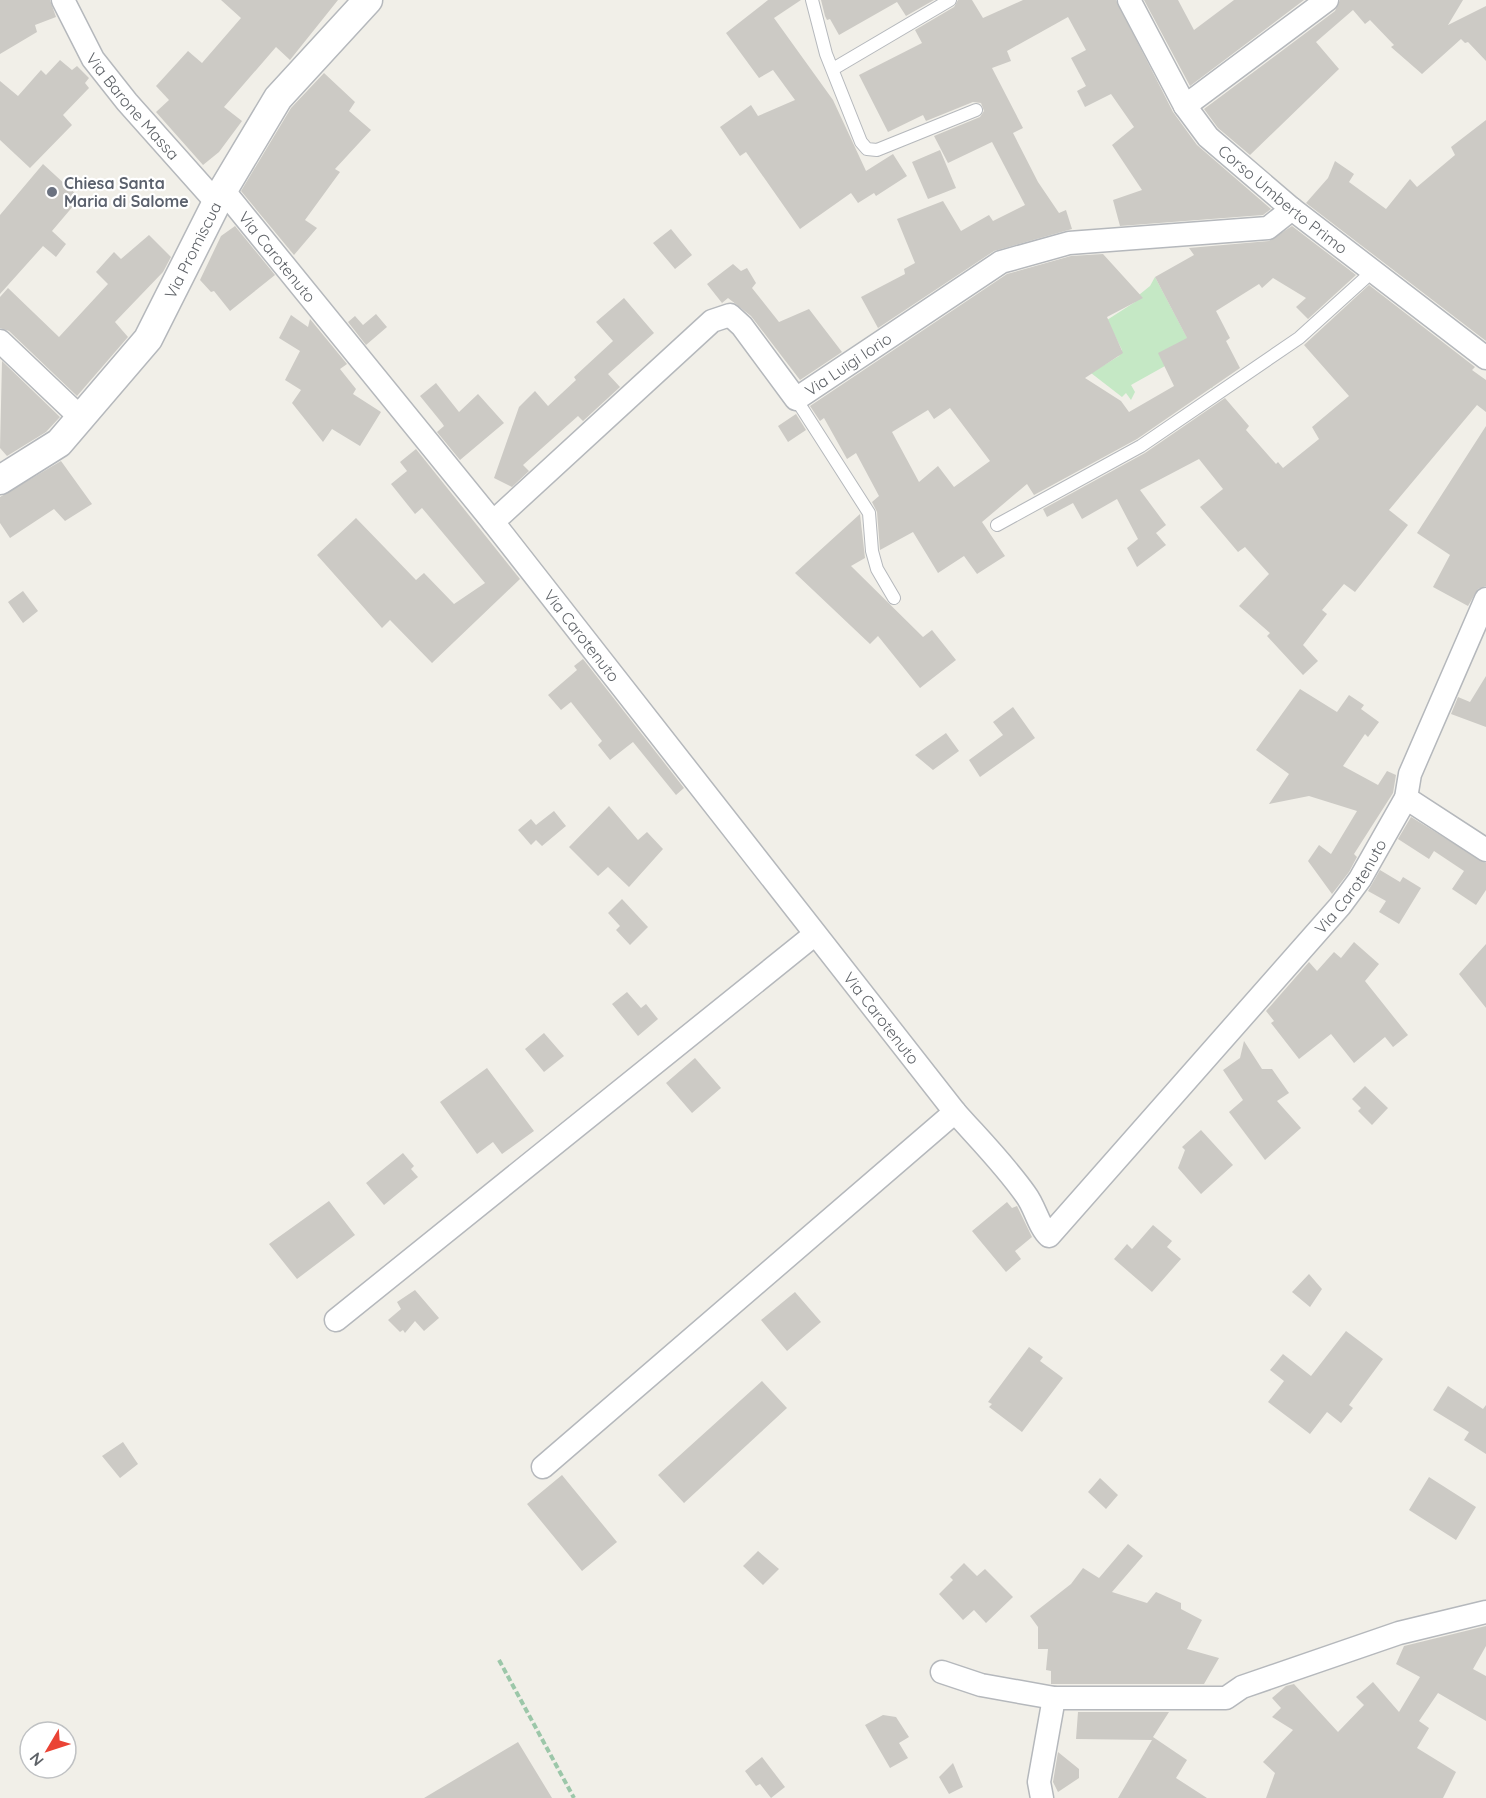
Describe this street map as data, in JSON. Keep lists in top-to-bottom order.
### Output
{
  "streets": {
    "street": [
      "Via Barone Massa",
      "Corso Umberto Primo",
      "Via Promiscua",
      "Via Carotenuto",
      "Via Luigi Iorio"
    ]
  },
  "crossings": [
    ["Via Barone Massa", "Via Promiscua"],
    ["Via Barone Massa", "Via Carotenuto"],
    ["Corso Umberto Primo", "Via Luigi Iorio"],
    ["Via Promiscua", "Via Carotenuto"],
    ["Via Carotenuto", "Via Luigi Iorio"]
  ],
  "places": ["Chiesa Santa Maria di Salome"],
  "north": "bottom left"
}
